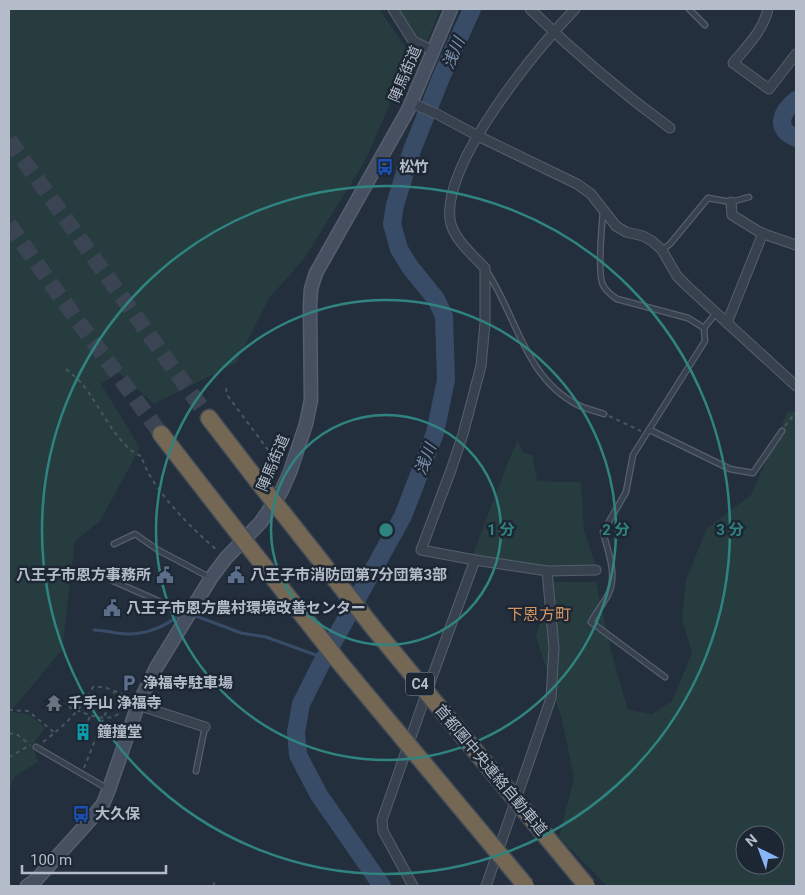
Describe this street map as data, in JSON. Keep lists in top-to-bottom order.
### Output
{
  "streets": {
    "highway": ["C4", "首都圏中央連絡自動車道"],
    "main road": ["陣馬街道"]
  },
  "districts": ["下恩方町"],
  "water": ["浅川"],
  "places": {
    "bus stop": ["松竹", "大久保"],
    "public building": ["八王子市恩方事務所", "八王子市消防団第7分団第3部", "八王子市恩方農村環境改善センター"],
    "parking": ["浄福寺駐車場"],
    "temple": ["千手山 浄福寺"],
    "building": ["鐘撞堂"]
  },
  "scale_bar": "100 m",
  "north": "top left",
  "rings": ["1 分", "2 分", "3 分"]
}
